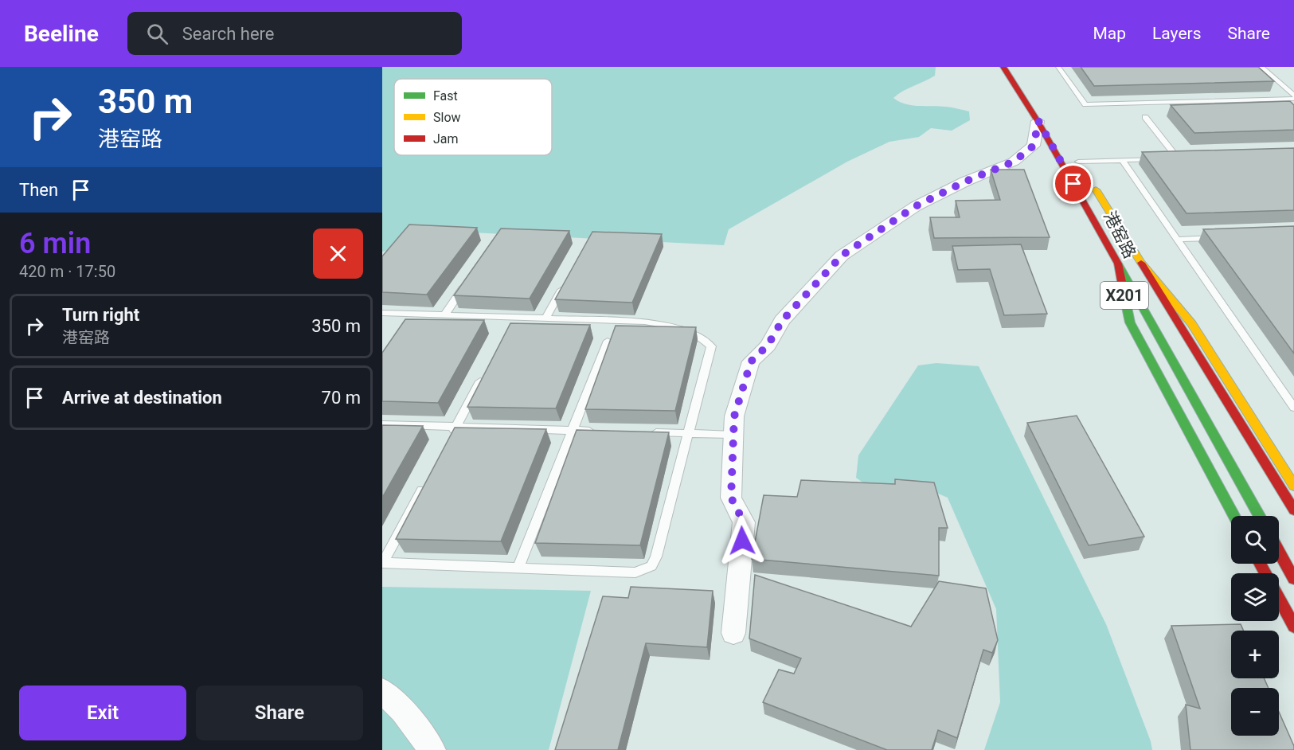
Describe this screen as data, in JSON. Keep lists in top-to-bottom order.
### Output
{
  "streets": {
    "main road": ["港窑路", "X201"]
  },
  "legend": ["Fast", "Slow", "Jam"],
  "page": {
    "header": "Beeline",
    "search": "Search here",
    "nav": ["Map", "Layers", "Share"],
    "turn": ["350 m", "港窑路"],
    "then": "Then",
    "heading": ["6 min", "420 m · 17:50"],
    "list": [
      {
        "name": "Turn right",
        "note": "港窑路",
        "value": "350 m"
      },
      {
        "name": "Arrive at destination",
        "value": "70 m"
      }
    ],
    "map_buttons": ["+", "−"],
    "buttons": ["Exit", "Share"]
  }
}
